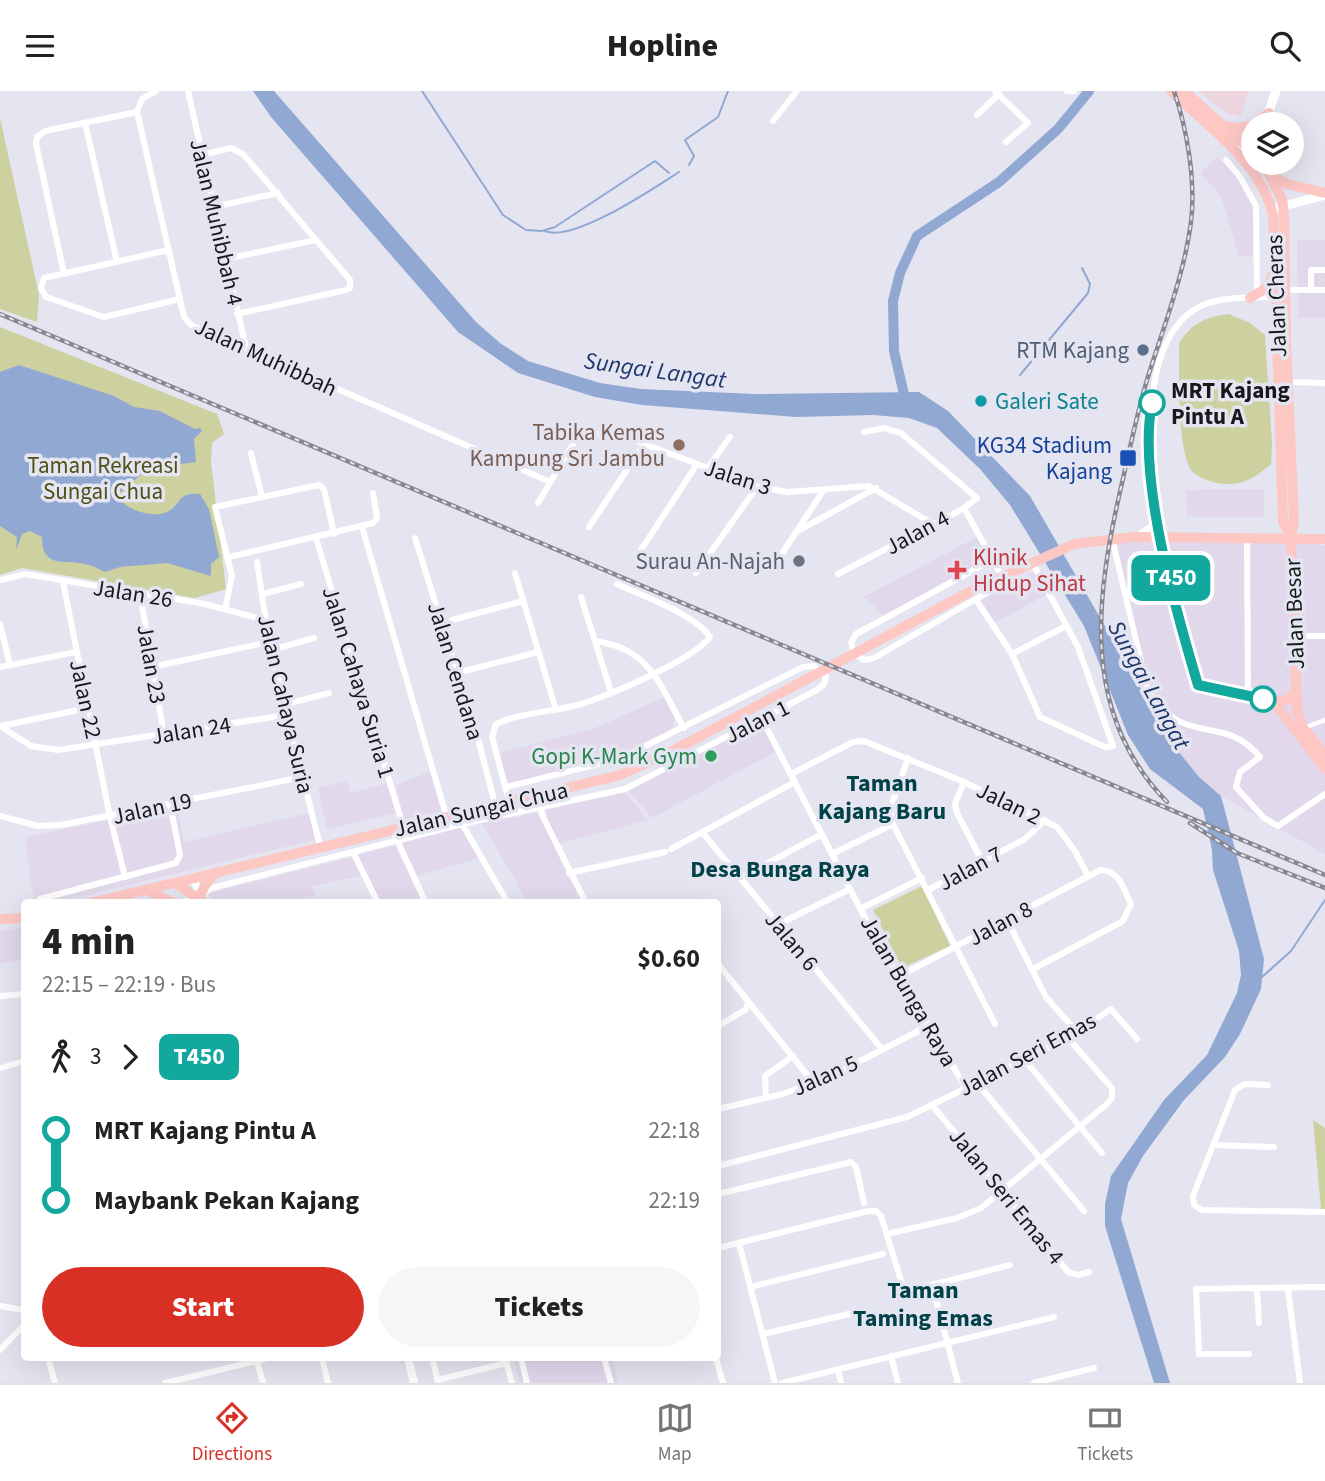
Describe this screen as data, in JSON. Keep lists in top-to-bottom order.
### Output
{
  "streets": {
    "main road": ["Jalan Cheras", "Jalan Besar", "Jalan Sungai Chua"],
    "street": [
      "Jalan Muhibbah 4",
      "Jalan Muhibbah",
      "Jalan 3",
      "Jalan 4",
      "Jalan 26",
      "Jalan 23",
      "Jalan Cendana",
      "Jalan Cahaya Suria 1",
      "Jalan 22",
      "Jalan Cahaya Suria",
      "Jalan 1",
      "Jalan 24",
      "Jalan 2",
      "Jalan 19",
      "Jalan 7",
      "Jalan 8",
      "Jalan 6",
      "Jalan Bunga Raya",
      "Jalan Seri Emas",
      "Jalan 5",
      "Jalan Seri Emas 4"
    ]
  },
  "crossings": [
    ["Jalan Muhibbah 4", "Jalan Muhibbah"],
    ["Jalan Cheras", "Jalan Besar"],
    ["Jalan Cheras", "Jalan Sungai Chua"],
    ["Jalan Muhibbah", "Jalan 3"],
    ["Jalan 4", "Jalan Sungai Chua"],
    ["Jalan 26", "Jalan 23"],
    ["Jalan 26", "Jalan 22"],
    ["Jalan 26", "Jalan Cahaya Suria"],
    ["Jalan Besar", "Jalan Sungai Chua"],
    ["Jalan 23", "Jalan 24"],
    ["Jalan Cendana", "Jalan Sungai Chua"],
    ["Jalan Cahaya Suria 1", "Jalan 1"],
    ["Jalan Cahaya Suria 1", "Jalan Sungai Chua"],
    ["Jalan 22", "Jalan 24"],
    ["Jalan 22", "Jalan 19"],
    ["Jalan Cahaya Suria", "Jalan 24"],
    ["Jalan Cahaya Suria", "Jalan 19"],
    ["Jalan Cahaya Suria", "Jalan Sungai Chua"],
    ["Jalan 1", "Jalan Bunga Raya"],
    ["Jalan 2", "Jalan 7"],
    ["Jalan 2", "Jalan 8"],
    ["Jalan 2", "Jalan Bunga Raya"],
    ["Jalan 8", "Jalan Bunga Raya"],
    ["Jalan 6", "Jalan 5"],
    ["Jalan Bunga Raya", "Jalan Seri Emas"],
    ["Jalan Bunga Raya", "Jalan 5"],
    ["Jalan Seri Emas", "Jalan Seri Emas 4"]
  ],
  "districts": ["Taman Kajang Baru", "Desa Bunga Raya", "Taman Taming Emas"],
  "water": ["Sungai Langat"],
  "parks": ["Taman Rekreasi Sungai Chua"],
  "places": {
    "other": [
      "RTM Kajang",
      "Galeri Sate",
      "MRT Kajang Pintu A",
      "Tabika Kemas Kampung Sri Jambu",
      "Surau An-Najah",
      "Gopi K-Mark Gym"
    ],
    "transit": ["KG34 Stadium Kajang"],
    "health": ["Klinik Hidup Sihat"]
  },
  "lines": ["bus line T450"],
  "page": {
    "header": "Hopline",
    "on_map": "T450",
    "heading": ["4 min", "22:15 – 22:19 · Bus", "$0.60"],
    "legs": ["3", "T450"],
    "list": [
      {
        "name": "MRT Kajang Pintu A",
        "value": "22:18"
      },
      {
        "name": "Maybank Pekan Kajang",
        "value": "22:19"
      }
    ],
    "buttons": ["Start", "Tickets"],
    "tabs": ["Directions", "Map", "Tickets"]
  }
}
